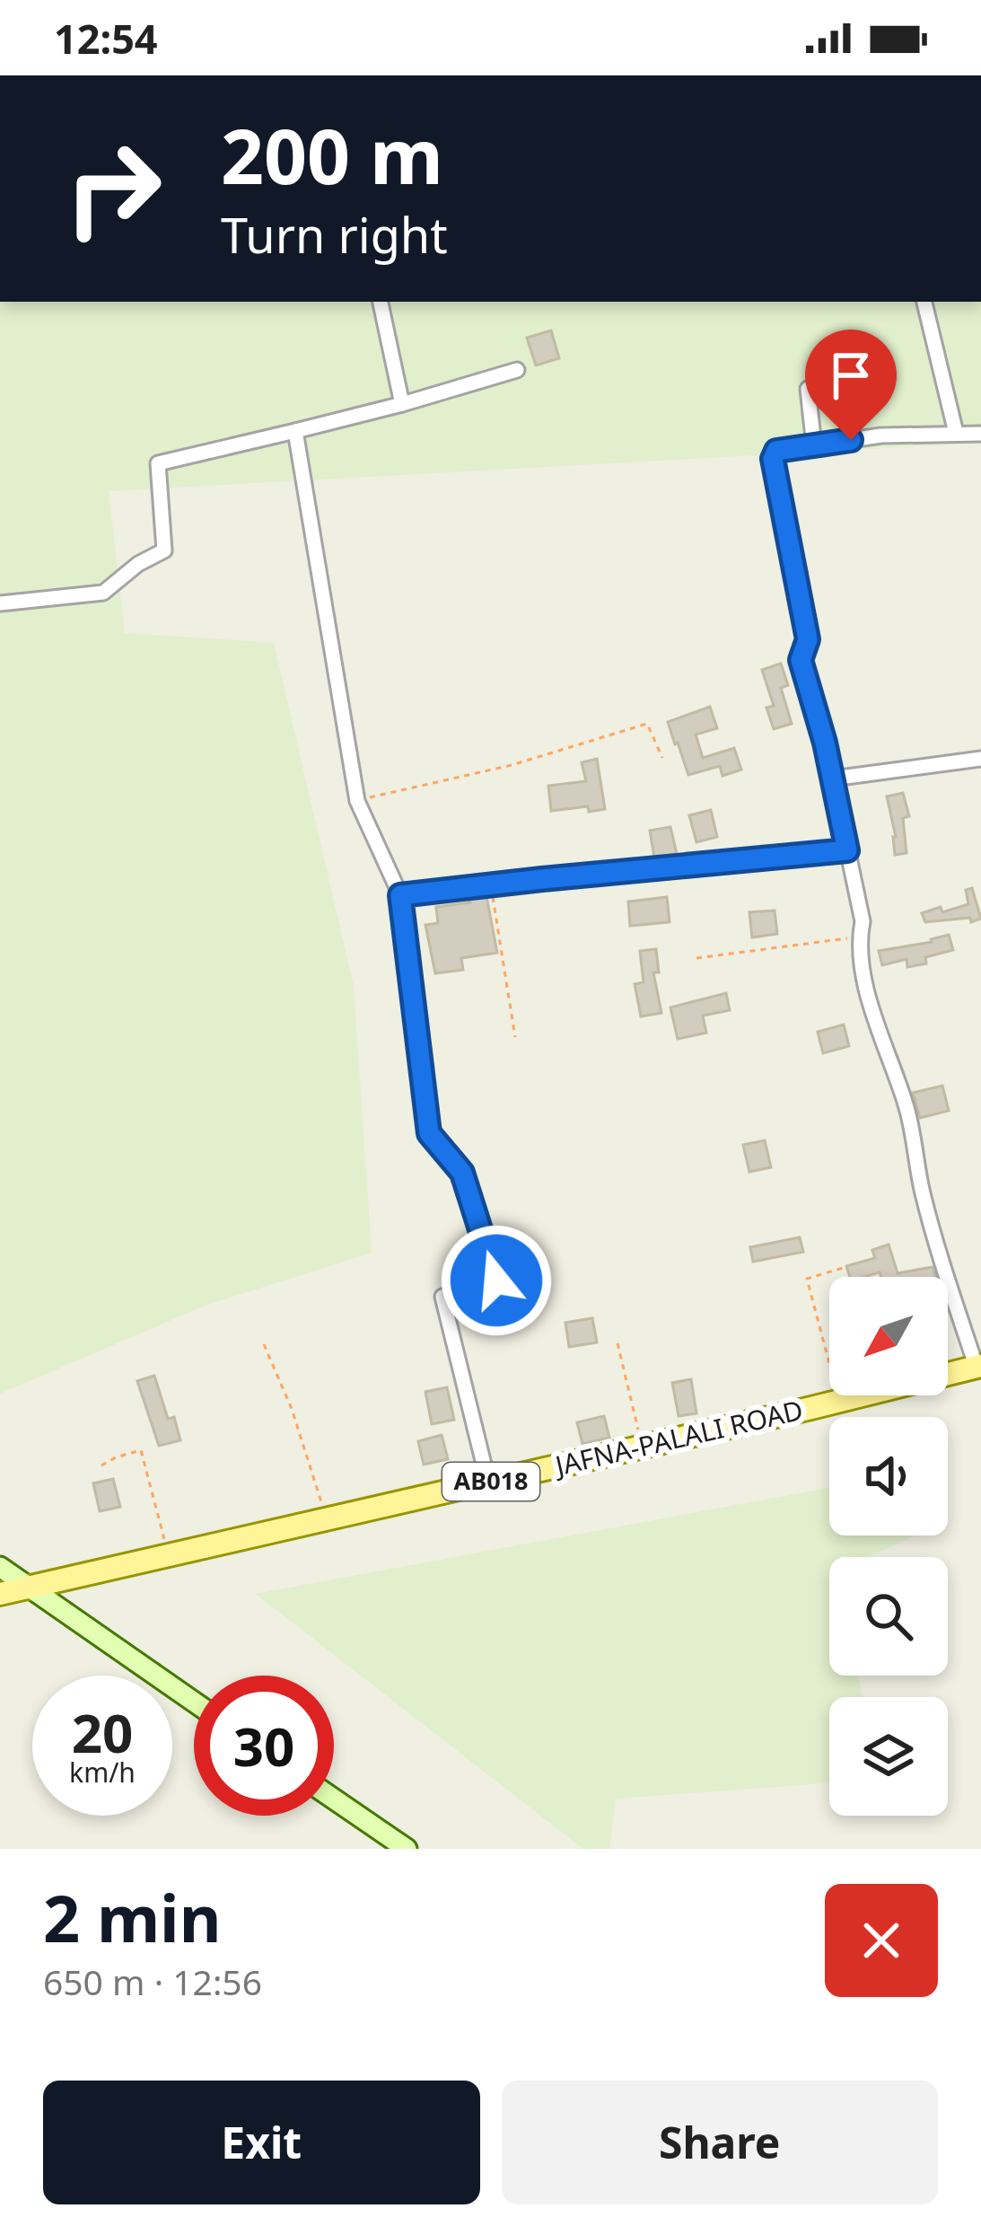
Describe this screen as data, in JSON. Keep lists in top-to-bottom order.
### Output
{
  "streets": {
    "main road": ["JAFNA-PALALI ROAD", "AB018"]
  },
  "north": "bottom left",
  "page": {
    "status": "12:54",
    "turn": ["200 m", "Turn right"],
    "speed": "20 km/h",
    "limit": "30",
    "heading": ["2 min", "650 m · 12:56"],
    "buttons": ["Exit", "Share"]
  }
}
